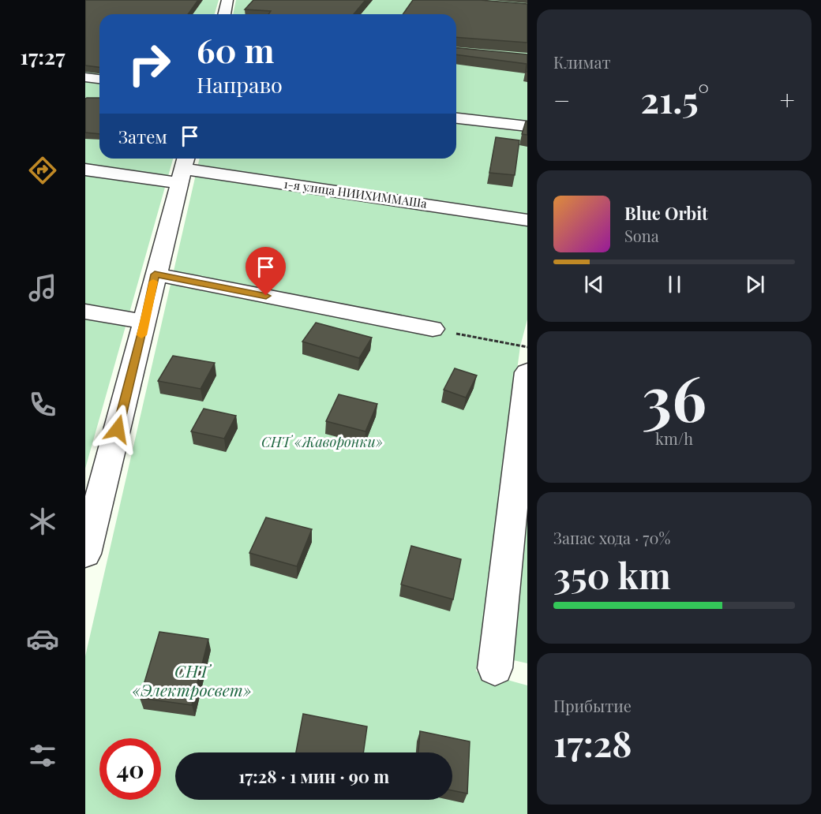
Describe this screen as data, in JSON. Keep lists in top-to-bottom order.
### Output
{
  "streets": {
    "street": ["1-я улица НИИХИММАШа"]
  },
  "parks": ["СНТ «Жаворонки»", "СНТ «Электросвет»"],
  "page": {
    "tabs": "17:27",
    "tile": [
      "Климат",
      ["36", "km/h"],
      ["Запас хода · 70%", "350 km"],
      ["Прибытие", "17:28"]
    ],
    "turn": ["60 m", "Направо"],
    "heat": ["−", "21.5°", "+"],
    "then": "Затем",
    "song": ["Blue Orbit", "Sona"],
    "limit": "40",
    "trip": "17:28 · 1 мин · 90 m"
  }
}
